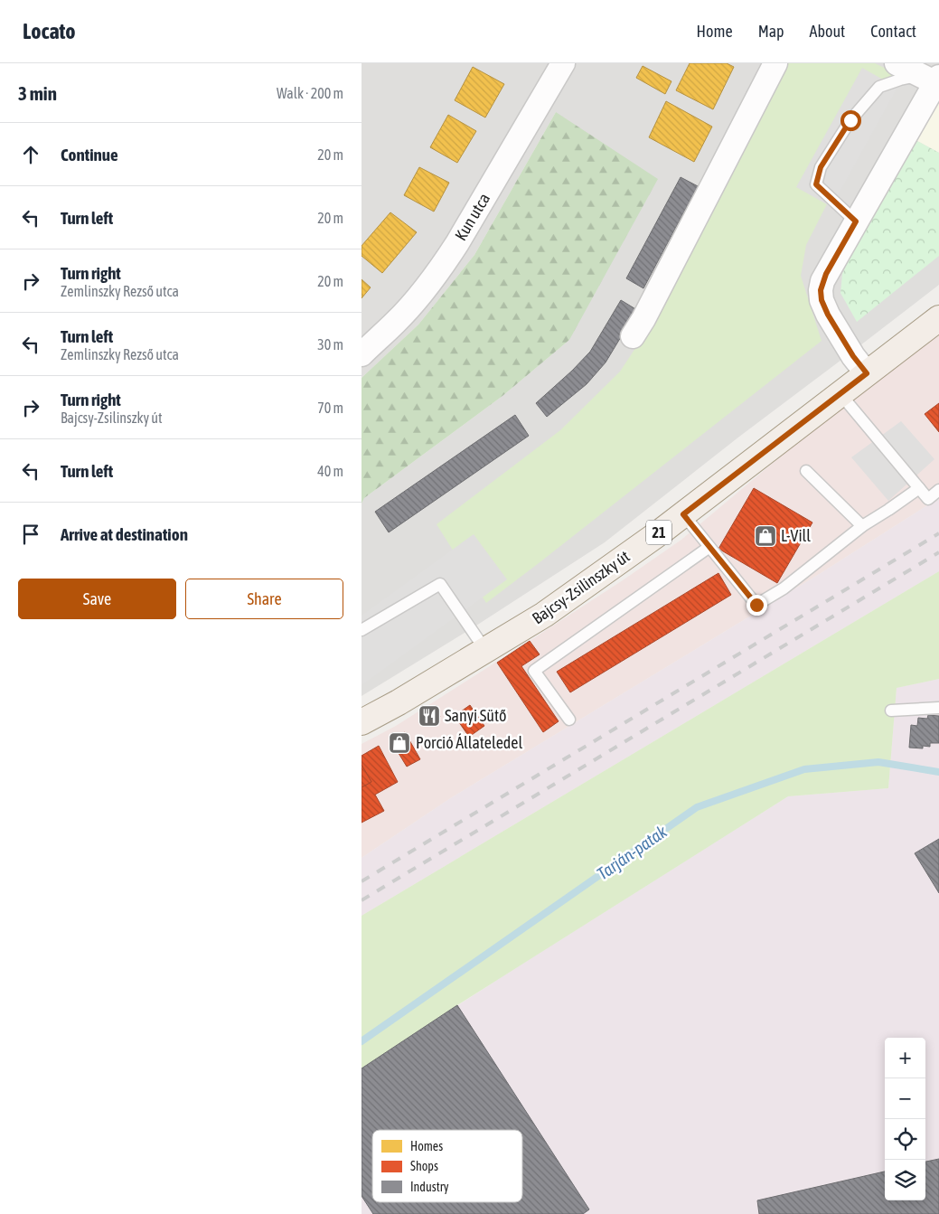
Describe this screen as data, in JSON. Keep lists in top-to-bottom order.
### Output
{
  "streets": {
    "main road": ["21", "Bajcsy-Zsilinszky út"],
    "street": ["Kun utca"]
  },
  "water": ["Tarján-patak"],
  "places": {
    "shop": ["L-Vill", "Porció Állateledel"],
    "restaurant": ["Sanyi Sütő"]
  },
  "legend": ["Homes", "Shops", "Industry"],
  "page": {
    "header": "Locato",
    "nav": [
      "Home",
      "Map",
      "About",
      "Contact"
    ],
    "heading": ["3 min", "Walk · 200 m"],
    "list": [
      ["Continue", "20 m"],
      ["Turn left", "20 m"],
      ["Turn right", "Zemlinszky Rezső utca", "20 m"],
      ["Turn left", "Zemlinszky Rezső utca", "30 m"],
      ["Turn right", "Bajcsy-Zsilinszky út", "70 m"],
      ["Turn left", "40 m"],
      "Arrive at destination"
    ],
    "buttons": ["Save", "Share"],
    "map_buttons": ["+", "−"]
  }
}
